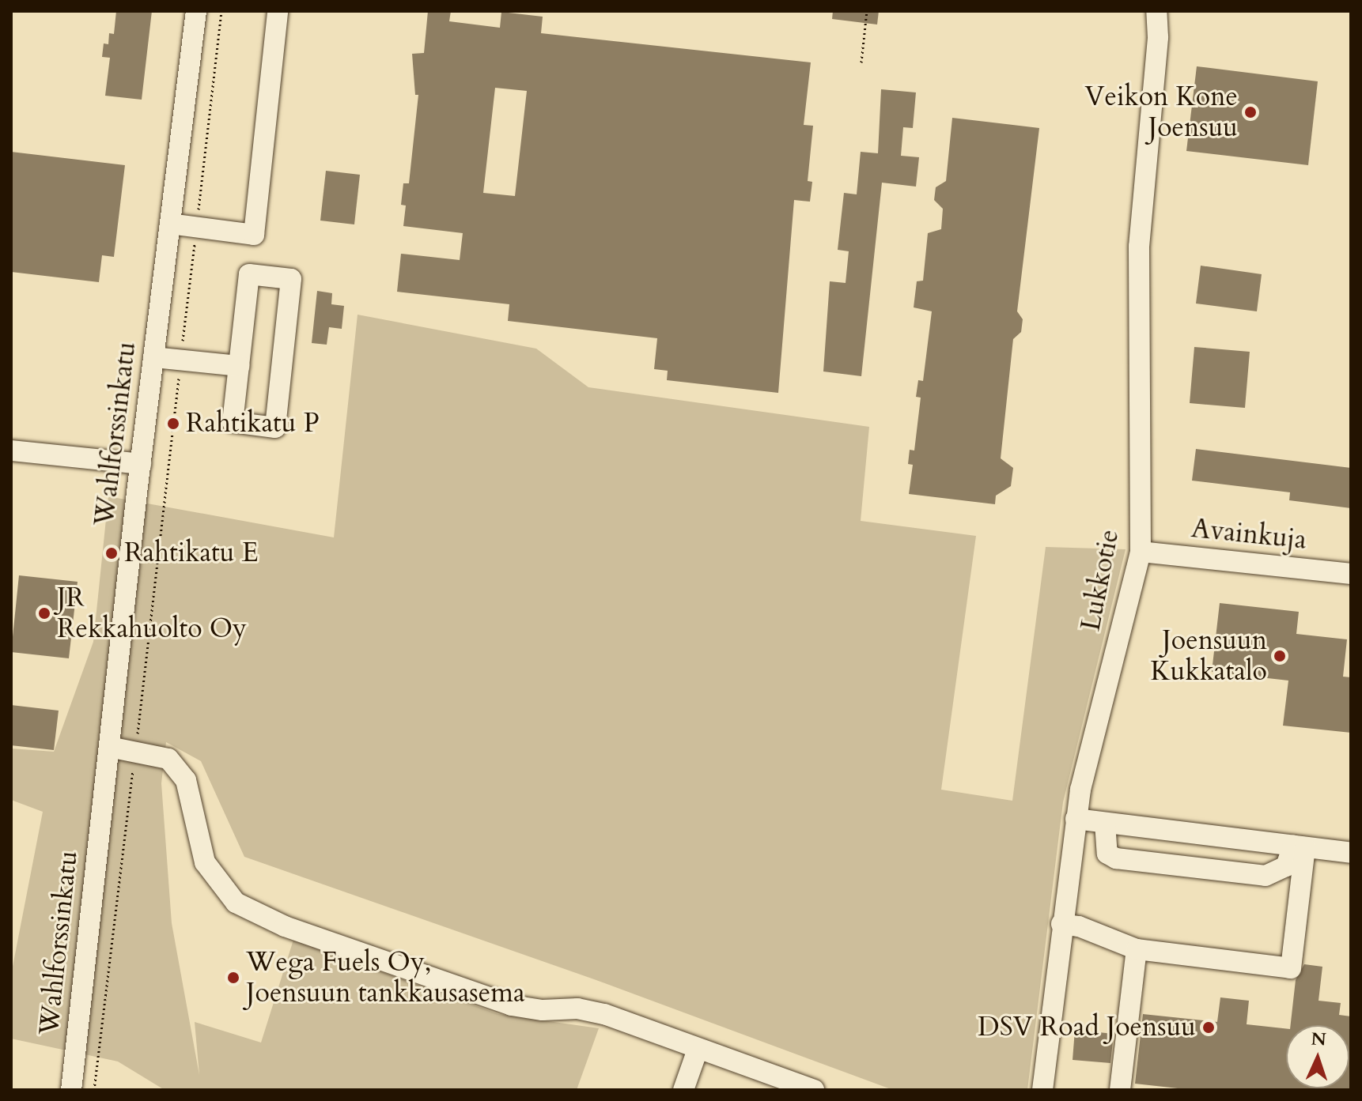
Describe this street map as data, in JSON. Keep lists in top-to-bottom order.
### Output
{
  "streets": {
    "street": ["Wahlforssinkatu", "Avainkuja", "Lukkotie"]
  },
  "crossings": [
    ["Avainkuja", "Lukkotie"]
  ],
  "places": [
    "Veikon Kone Joensuu",
    "Rahtikatu P",
    "Rahtikatu E",
    "JR Rekkahuolto Oy",
    "Joensuun Kukkatalo",
    "Wega Fuels Oy, Joensuun tankkausasema",
    "DSV Road Joensuu"
  ],
  "north": "top"
}
